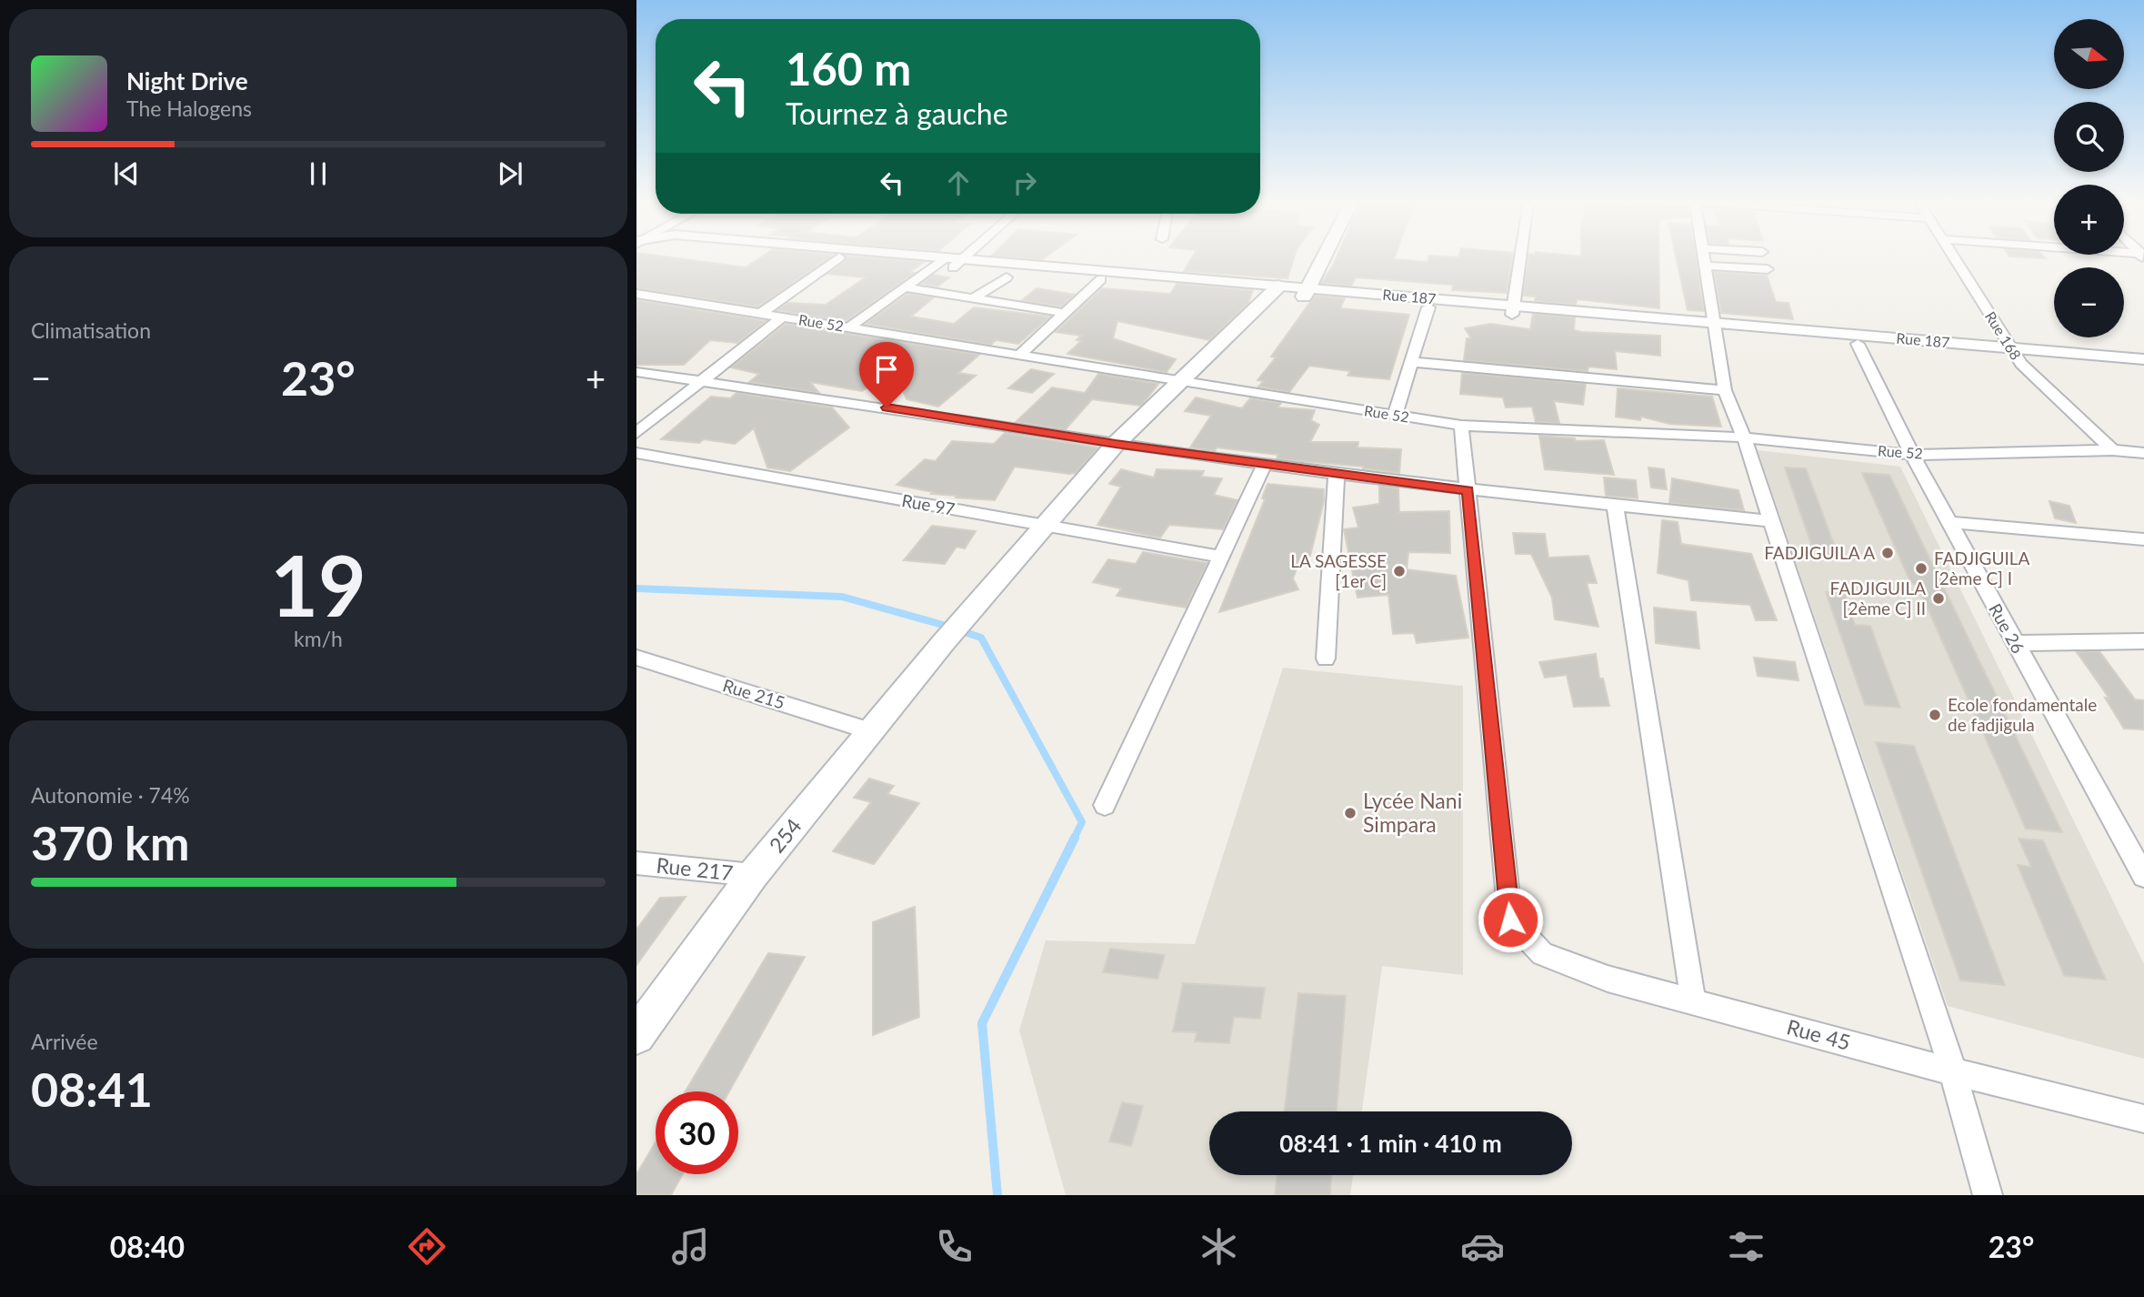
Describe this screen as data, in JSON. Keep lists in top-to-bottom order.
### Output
{
  "streets": {
    "main road": ["254"],
    "street": [
      "Rue 187",
      "Rue 52",
      "Rue 168",
      "Rue 97",
      "Rue 26",
      "Rue 215",
      "Rue 217",
      "Rue 45"
    ]
  },
  "crossings": [
    ["Rue 187", "Rue 168"],
    ["Rue 187", "Rue 26"],
    ["Rue 52", "Rue 168"],
    ["Rue 52", "Rue 26"],
    ["Rue 215", "254"],
    ["254", "Rue 217"]
  ],
  "places": [
    "FADJIGUILA A",
    "FADJIGUILA [2ème C] I",
    "LA SAGESSE [1er C]",
    "FADJIGUILA [2ème C] II",
    "Ecole fondamentale de fadjigula",
    "Lycée Nani Simpara"
  ],
  "north": "right",
  "page": {
    "map_buttons": ["+", "−"],
    "turn": ["160 m", "Tournez à gauche"],
    "song": ["Night Drive", "The Halogens"],
    "tile": [
      "Climatisation",
      ["19", "km/h"],
      ["Autonomie · 74%", "370 km"],
      ["Arrivée", "08:41"]
    ],
    "heat": ["−", "23°", "+"],
    "limit": "30",
    "trip": "08:41 · 1 min · 410 m",
    "tabs": ["08:40", "23°"]
  }
}
